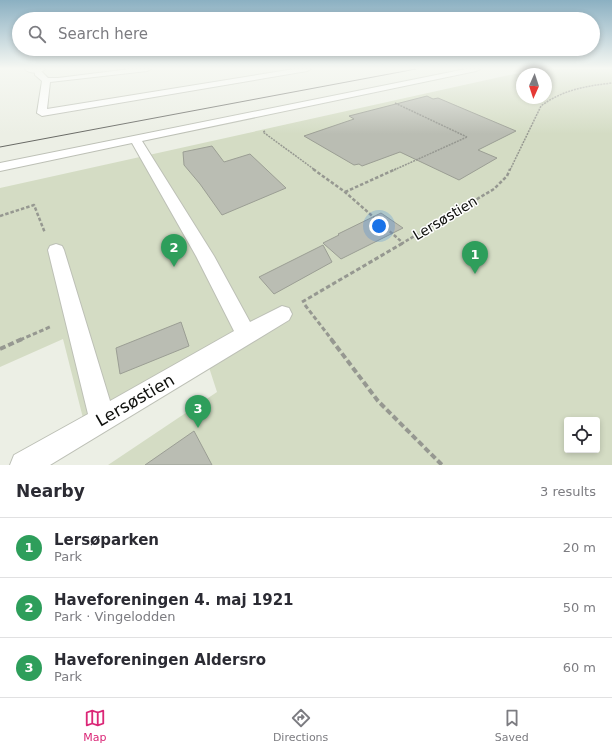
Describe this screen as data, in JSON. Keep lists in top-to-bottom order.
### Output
{
  "streets": {
    "lane": ["Lersøstien"]
  },
  "north": "bottom",
  "page": {
    "search": "Search here",
    "pins": ["2", "1", "3"],
    "heading": ["Nearby", "3 results"],
    "list": [
      {
        "mark": "1",
        "name": "Lersøparken",
        "note": "Park",
        "value": "20 m"
      },
      {
        "mark": "2",
        "name": "Haveforeningen 4. maj 1921",
        "note": "Park · Vingelodden",
        "value": "50 m"
      },
      {
        "mark": "3",
        "name": "Haveforeningen Aldersro",
        "note": "Park",
        "value": "60 m"
      }
    ],
    "nav": ["Map", "Directions", "Saved"]
  }
}
